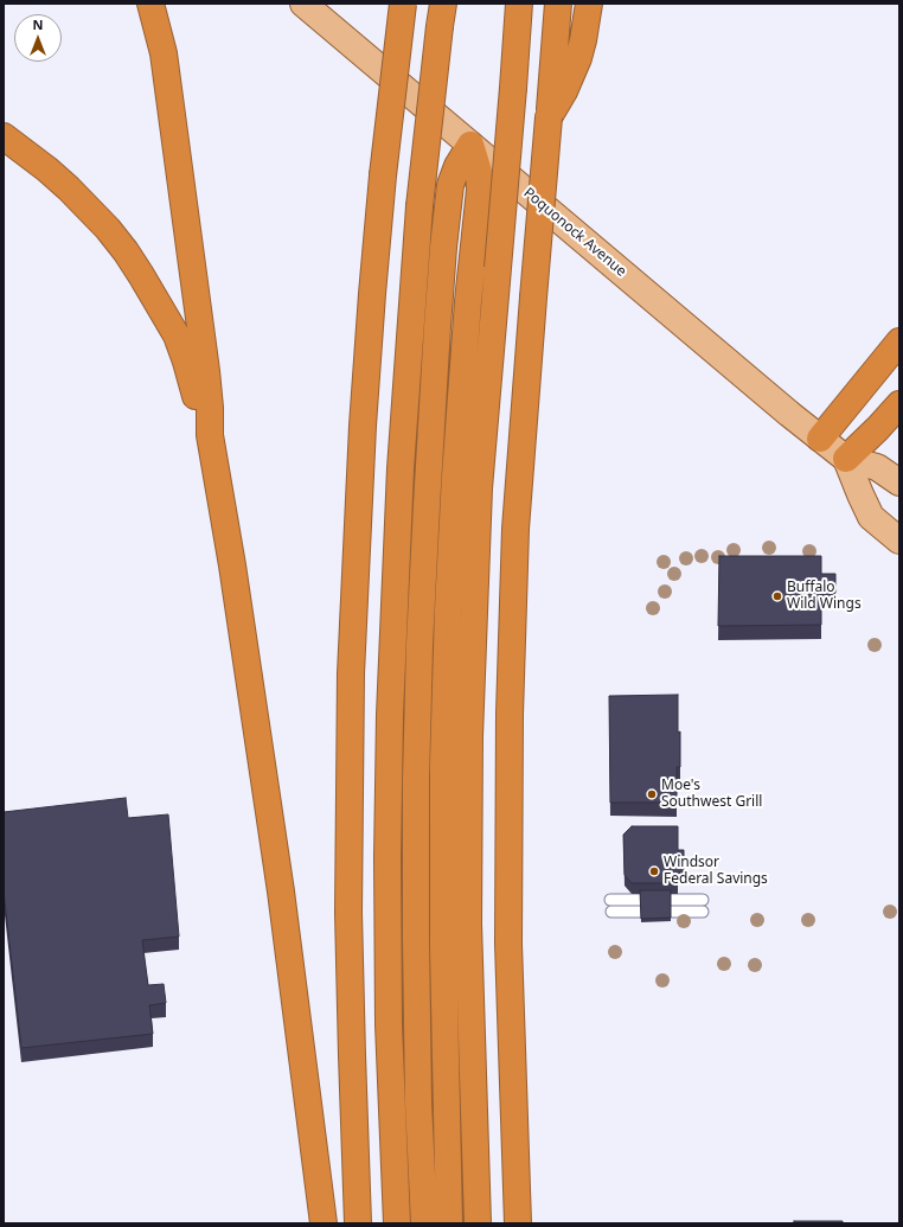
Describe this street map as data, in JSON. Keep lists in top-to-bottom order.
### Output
{
  "streets": {
    "main road": ["Poquonock Avenue"]
  },
  "places": ["Buffalo Wild Wings", "Moe's Southwest Grill", "Windsor Federal Savings"],
  "north": "top"
}
